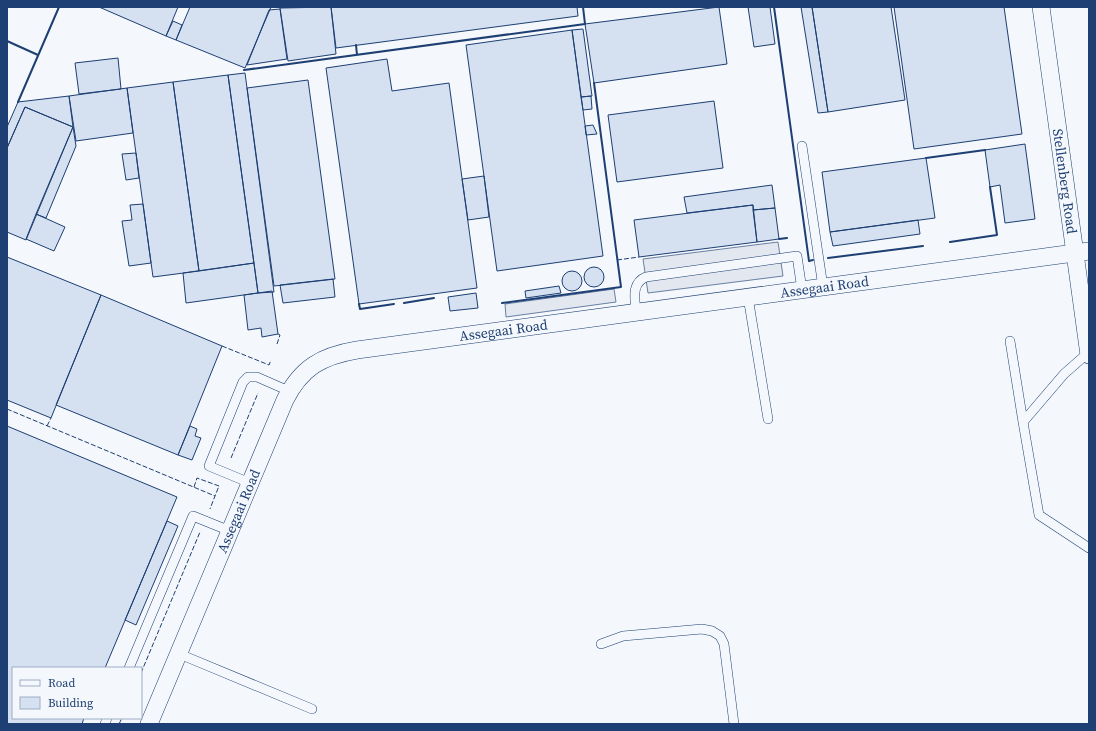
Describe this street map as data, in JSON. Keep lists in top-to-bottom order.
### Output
{
  "streets": {
    "street": ["Stellenberg Road", "Assegaai Road"]
  },
  "crossings": [
    ["Stellenberg Road", "Assegaai Road"]
  ],
  "legend": ["Road", "Building"]
}
